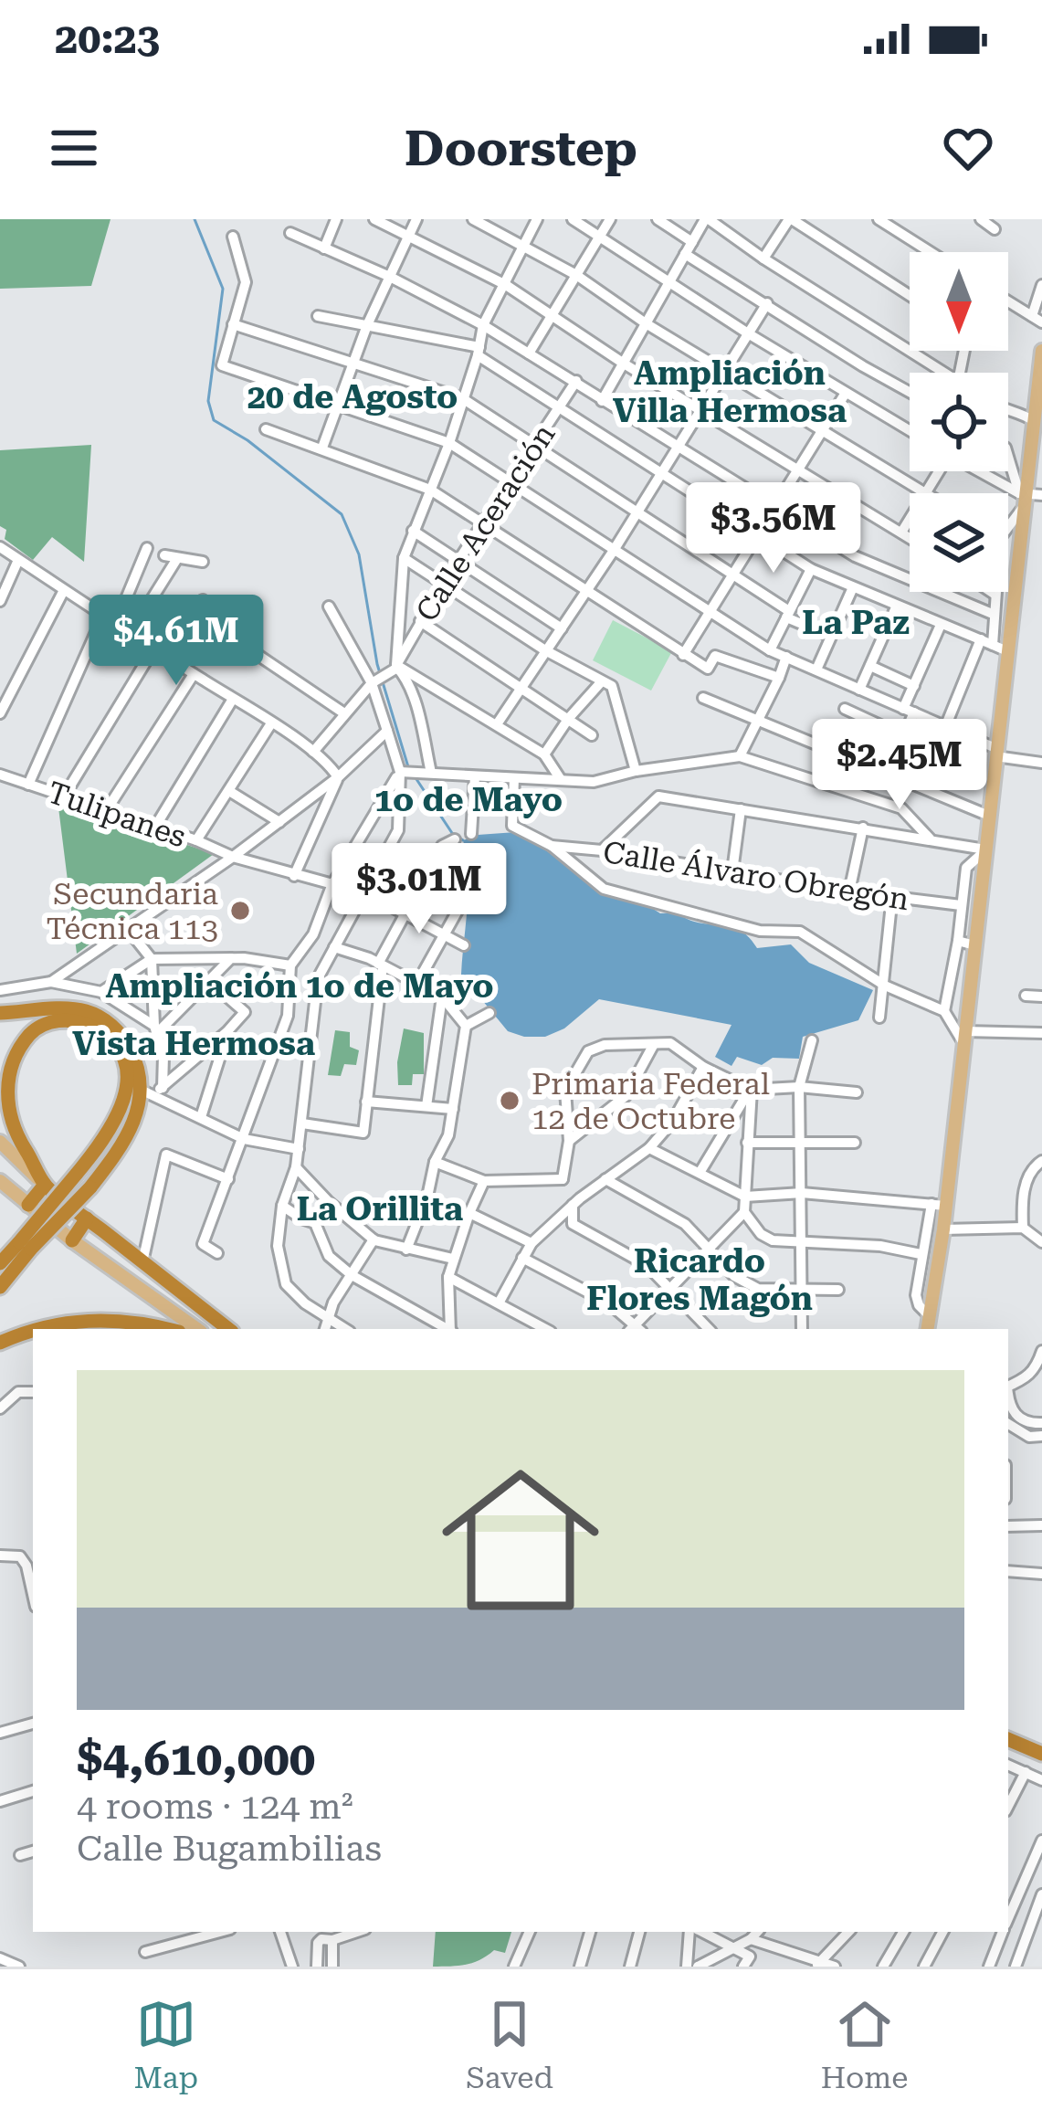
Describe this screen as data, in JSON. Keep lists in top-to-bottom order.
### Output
{
  "streets": {
    "street": ["Calle Aceración", "Tulipanes", "Calle Álvaro Obregón"]
  },
  "districts": [
    "Ampliación Villa Hermosa",
    "20 de Agosto",
    "La Paz",
    "1o de Mayo",
    "Ampliación 1o de Mayo",
    "Vista Hermosa",
    "La Orillita",
    "Ricardo Flores Magón"
  ],
  "places": ["Secundaria Técnica 113", "Primaria Federal 12 de Octubre"],
  "north": "bottom",
  "page": {
    "status": "20:23",
    "header": "Doorstep",
    "price": [
      "$3.56M",
      "$4.61M",
      "$2.45M",
      "$3.01M"
    ],
    "list": [
      {
        "name": "$4,610,000",
        "note": "4 rooms · 124 m² · Calle Bugambilias"
      }
    ],
    "tabs": ["Map", "Saved", "Home"]
  }
}
